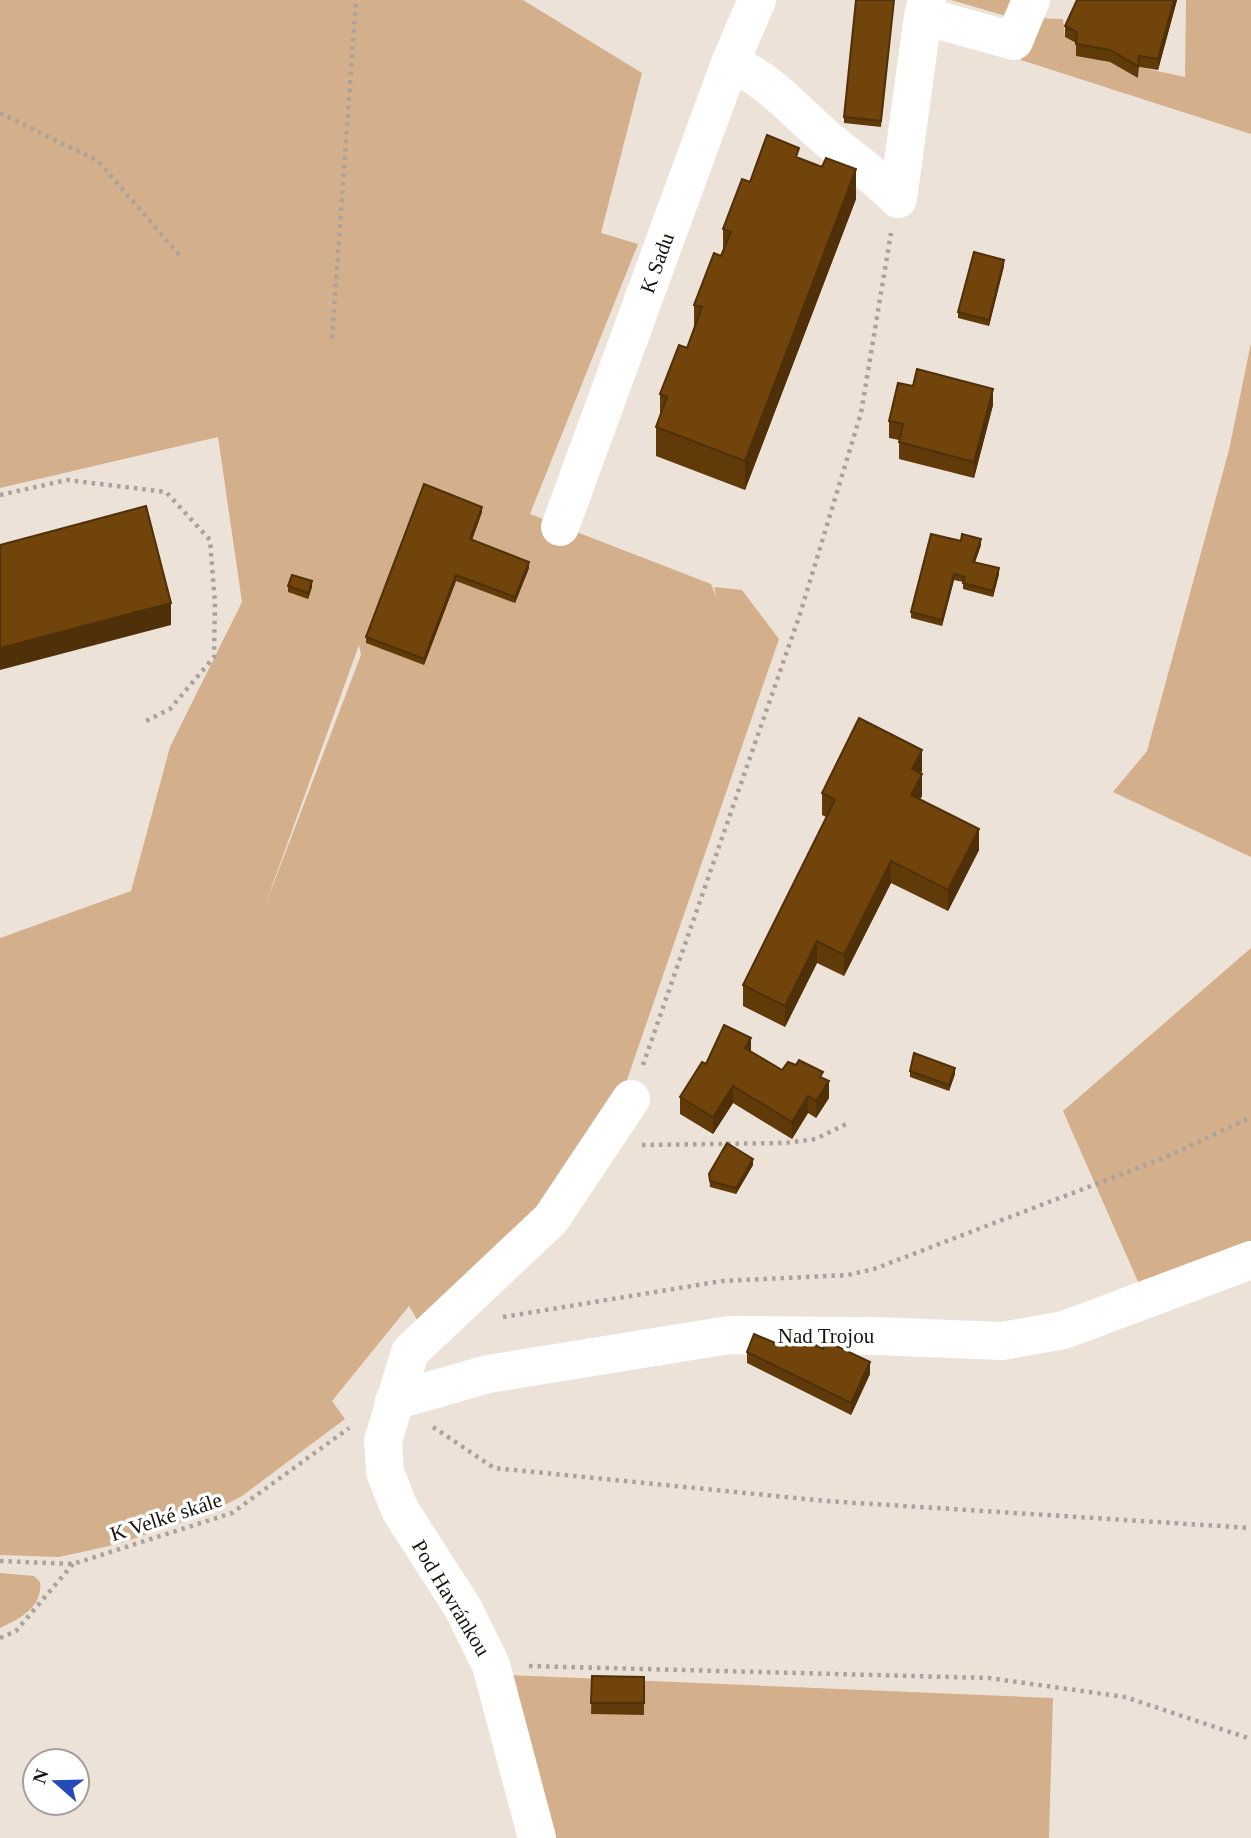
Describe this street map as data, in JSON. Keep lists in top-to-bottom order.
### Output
{
  "streets": {
    "street": ["K Sadu", "Nad Trojou", "Pod Havránkou"],
    "path": ["K Velké skále"]
  },
  "crossings": [
    ["Nad Trojou", "K Velké skále"],
    ["Nad Trojou", "Pod Havránkou"],
    ["K Velké skále", "Pod Havránkou"]
  ],
  "north": "left"
}
